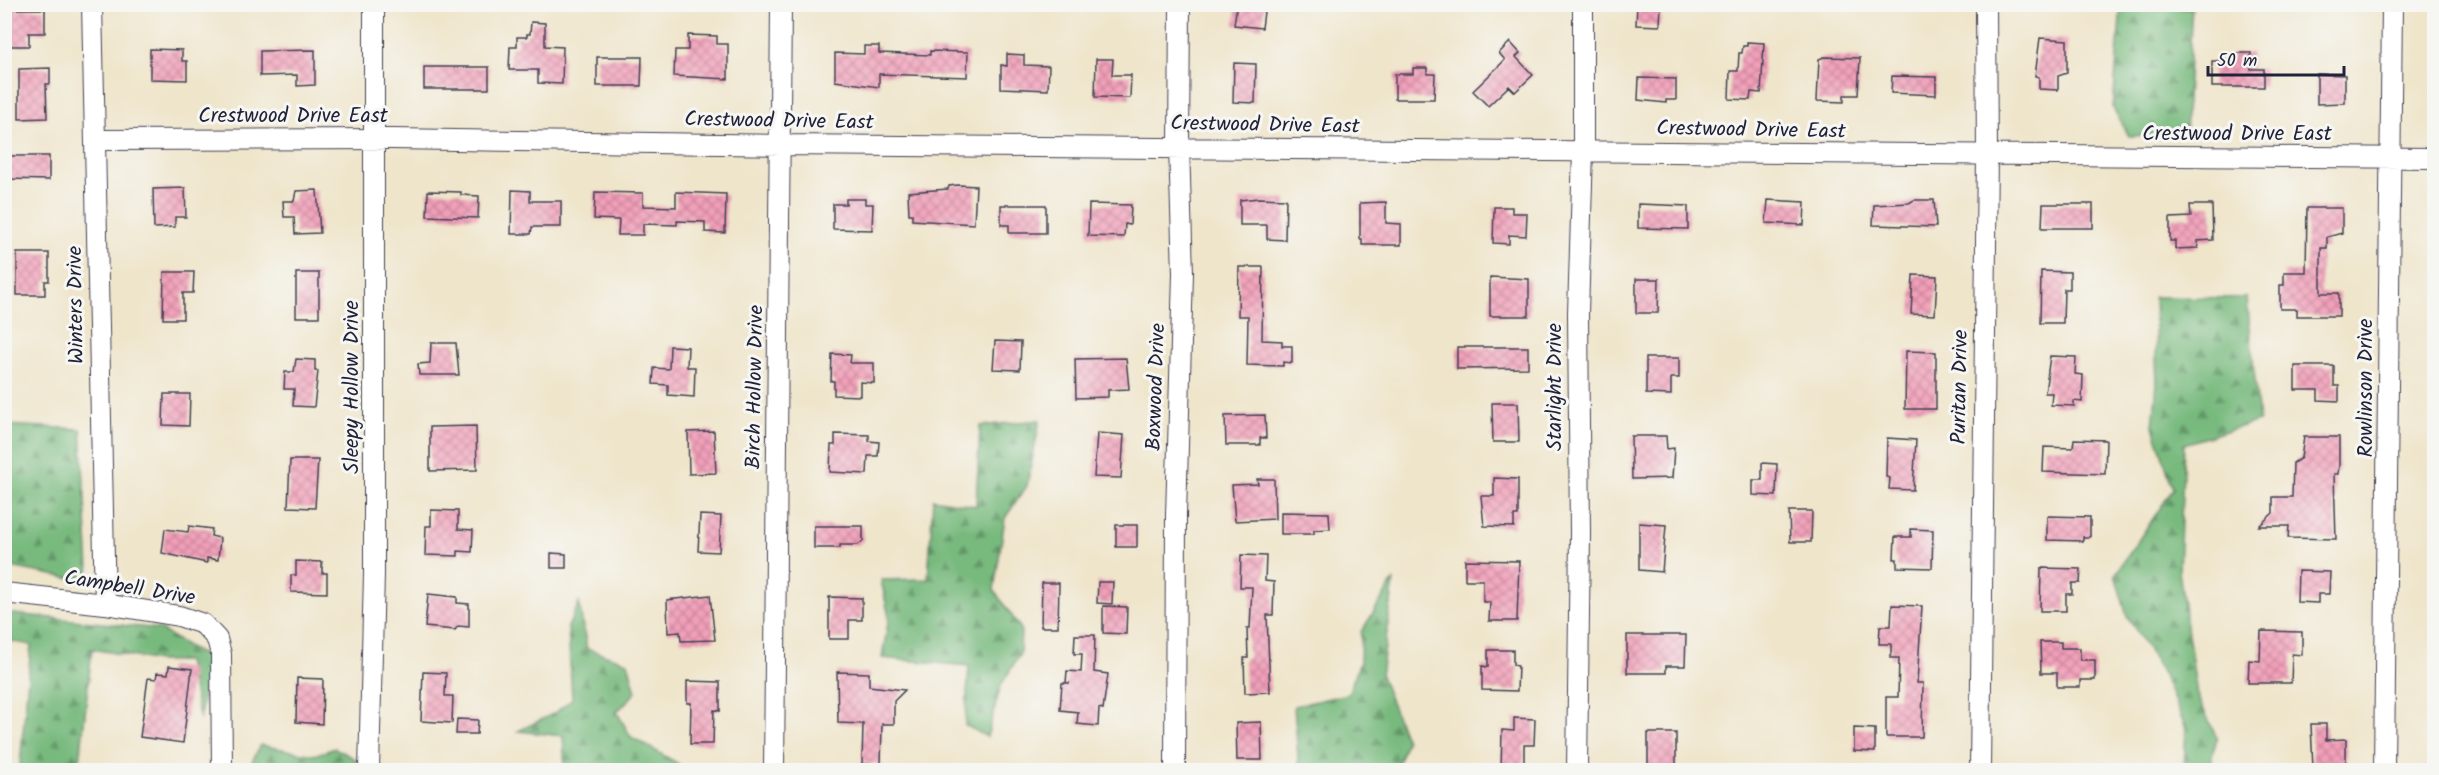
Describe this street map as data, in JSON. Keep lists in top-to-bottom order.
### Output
{
  "streets": {
    "street": [
      "Crestwood Drive East",
      "Winters Drive",
      "Sleepy Hollow Drive",
      "Birch Hollow Drive",
      "Boxwood Drive",
      "Starlight Drive",
      "Puritan Drive",
      "Rowlinson Drive",
      "Campbell Drive"
    ]
  },
  "crossings": [
    ["Crestwood Drive East", "Winters Drive"],
    ["Crestwood Drive East", "Sleepy Hollow Drive"],
    ["Crestwood Drive East", "Birch Hollow Drive"],
    ["Crestwood Drive East", "Boxwood Drive"],
    ["Crestwood Drive East", "Starlight Drive"],
    ["Crestwood Drive East", "Puritan Drive"],
    ["Crestwood Drive East", "Rowlinson Drive"],
    ["Winters Drive", "Campbell Drive"]
  ],
  "scale_bar": "50 m"
}
